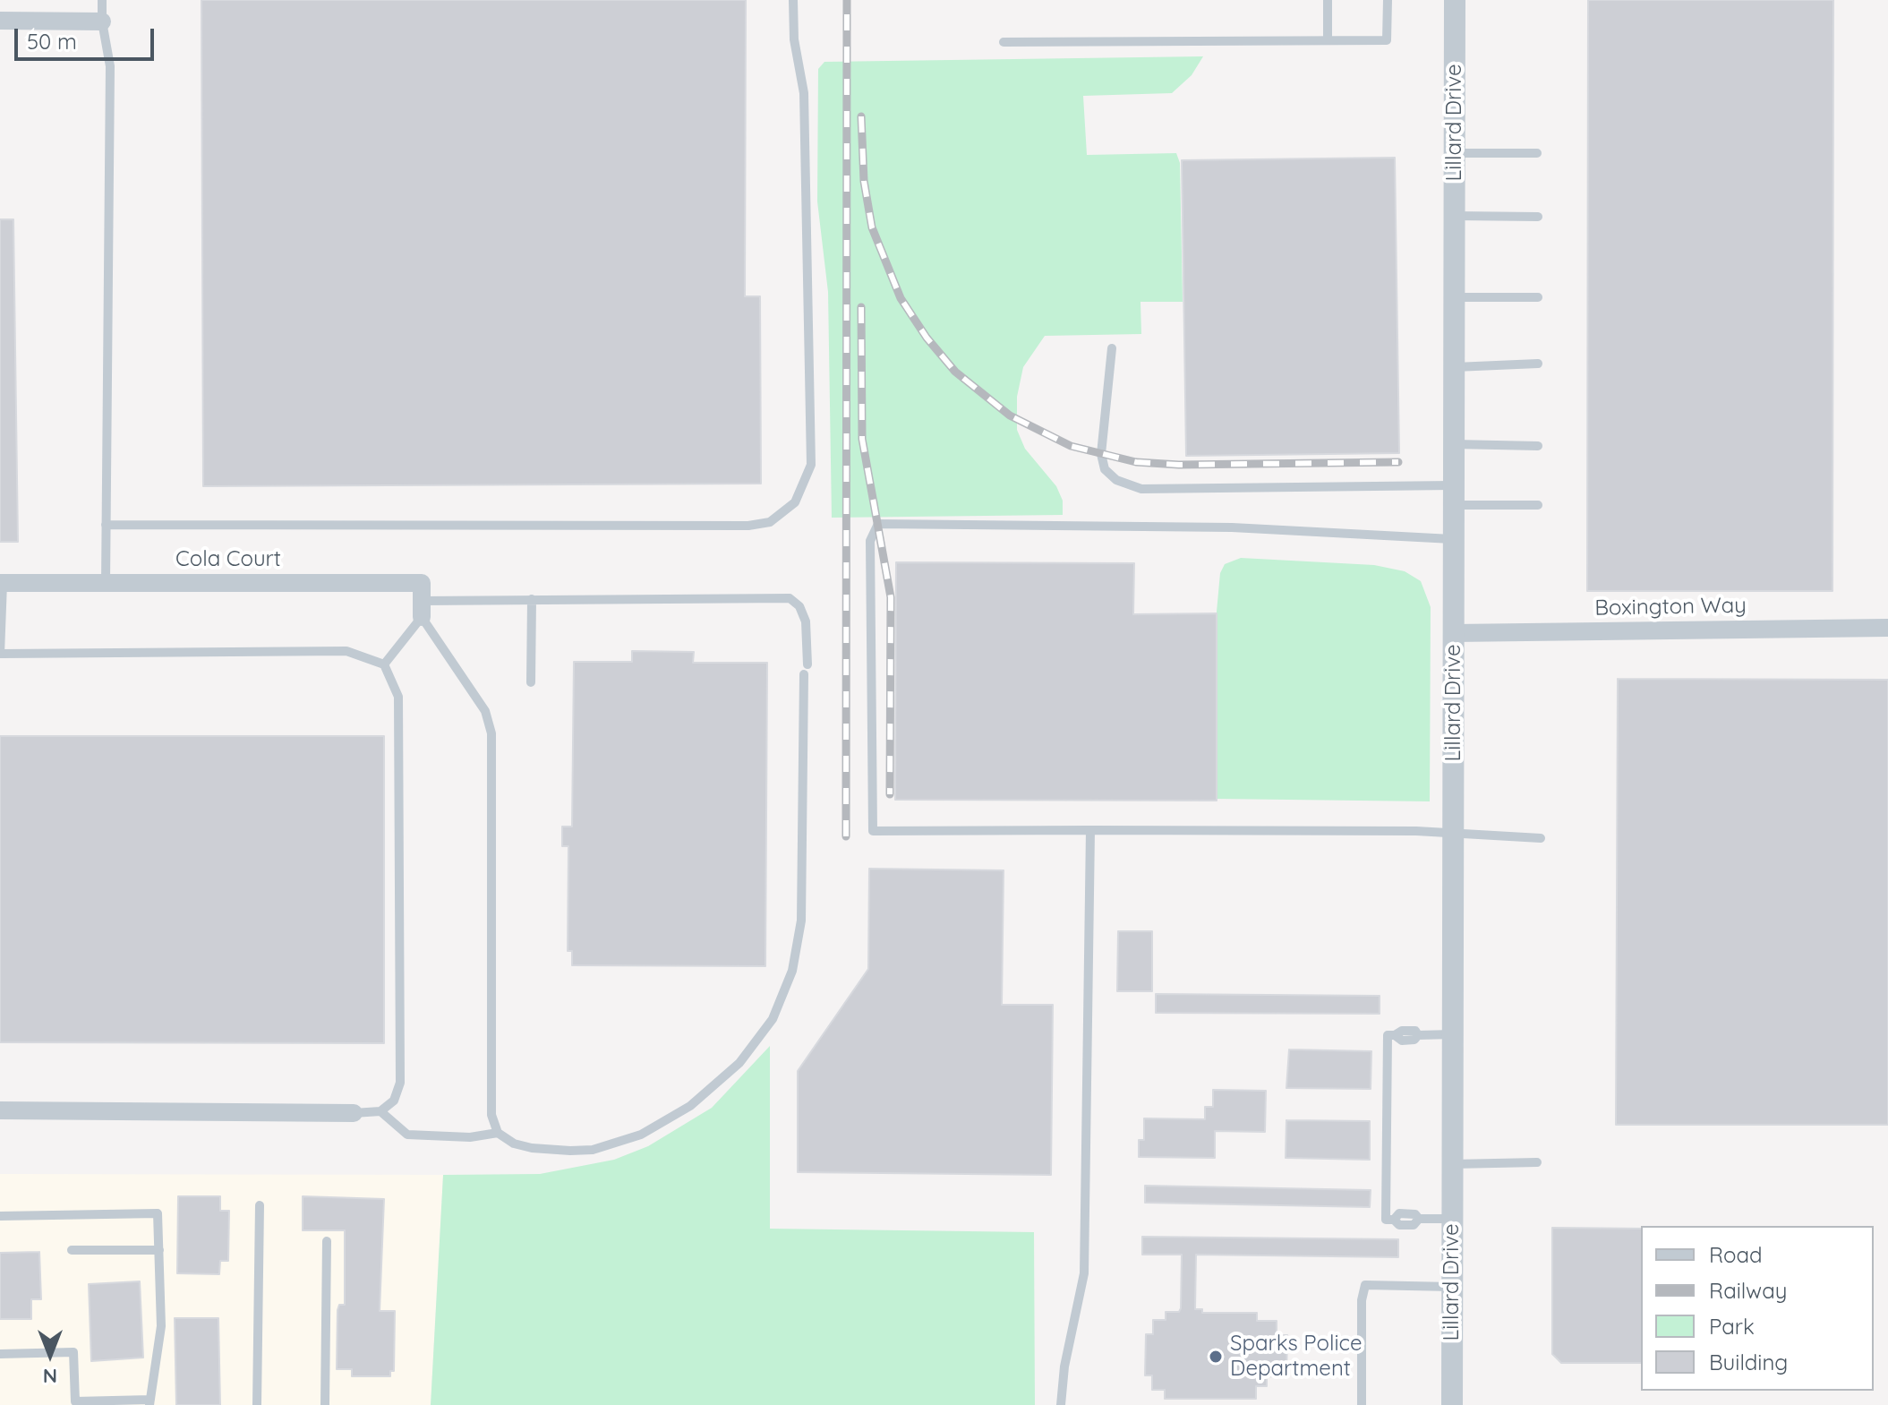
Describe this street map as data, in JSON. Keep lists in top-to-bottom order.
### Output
{
  "streets": {
    "street": ["Lillard Drive", "Cola Court", "Boxington Way"]
  },
  "crossings": [
    ["Lillard Drive", "Boxington Way"]
  ],
  "places": ["Sparks Police Department"],
  "legend": [
    "Road",
    "Railway",
    "Park",
    "Building"
  ],
  "scale_bar": "50 m",
  "north": "bottom"
}
